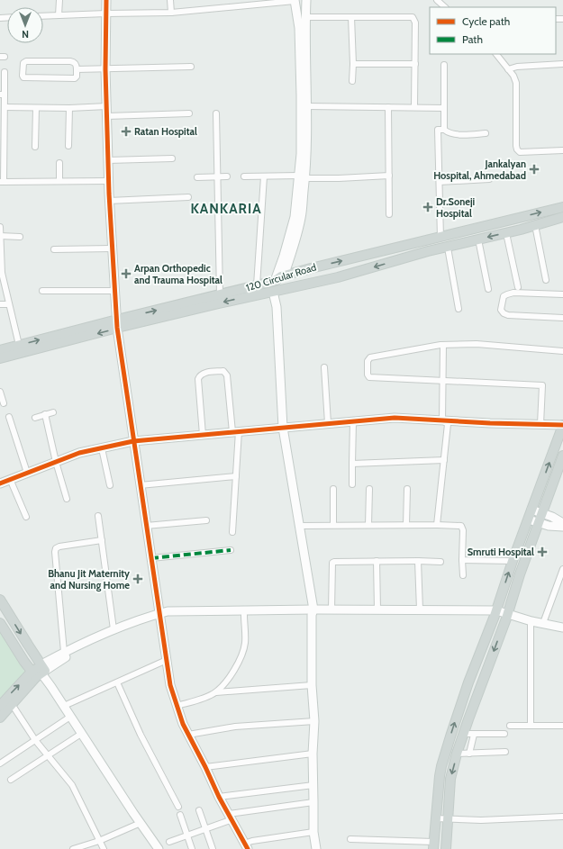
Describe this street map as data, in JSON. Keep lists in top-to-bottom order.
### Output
{
  "streets": {
    "main road": ["120 Circular Road"]
  },
  "districts": ["KANKARIA"],
  "places": {
    "health": [
      "Ratan Hospital",
      "Jankalyan Hospital, Ahmedabad",
      "Dr.Soneji Hospital",
      "Arpan Orthopedic and Trauma Hospital",
      "Smruti Hospital",
      "Bhanu Jit Maternity and Nursing Home"
    ]
  },
  "legend": ["Cycle path", "Path"],
  "north": "bottom"
}
